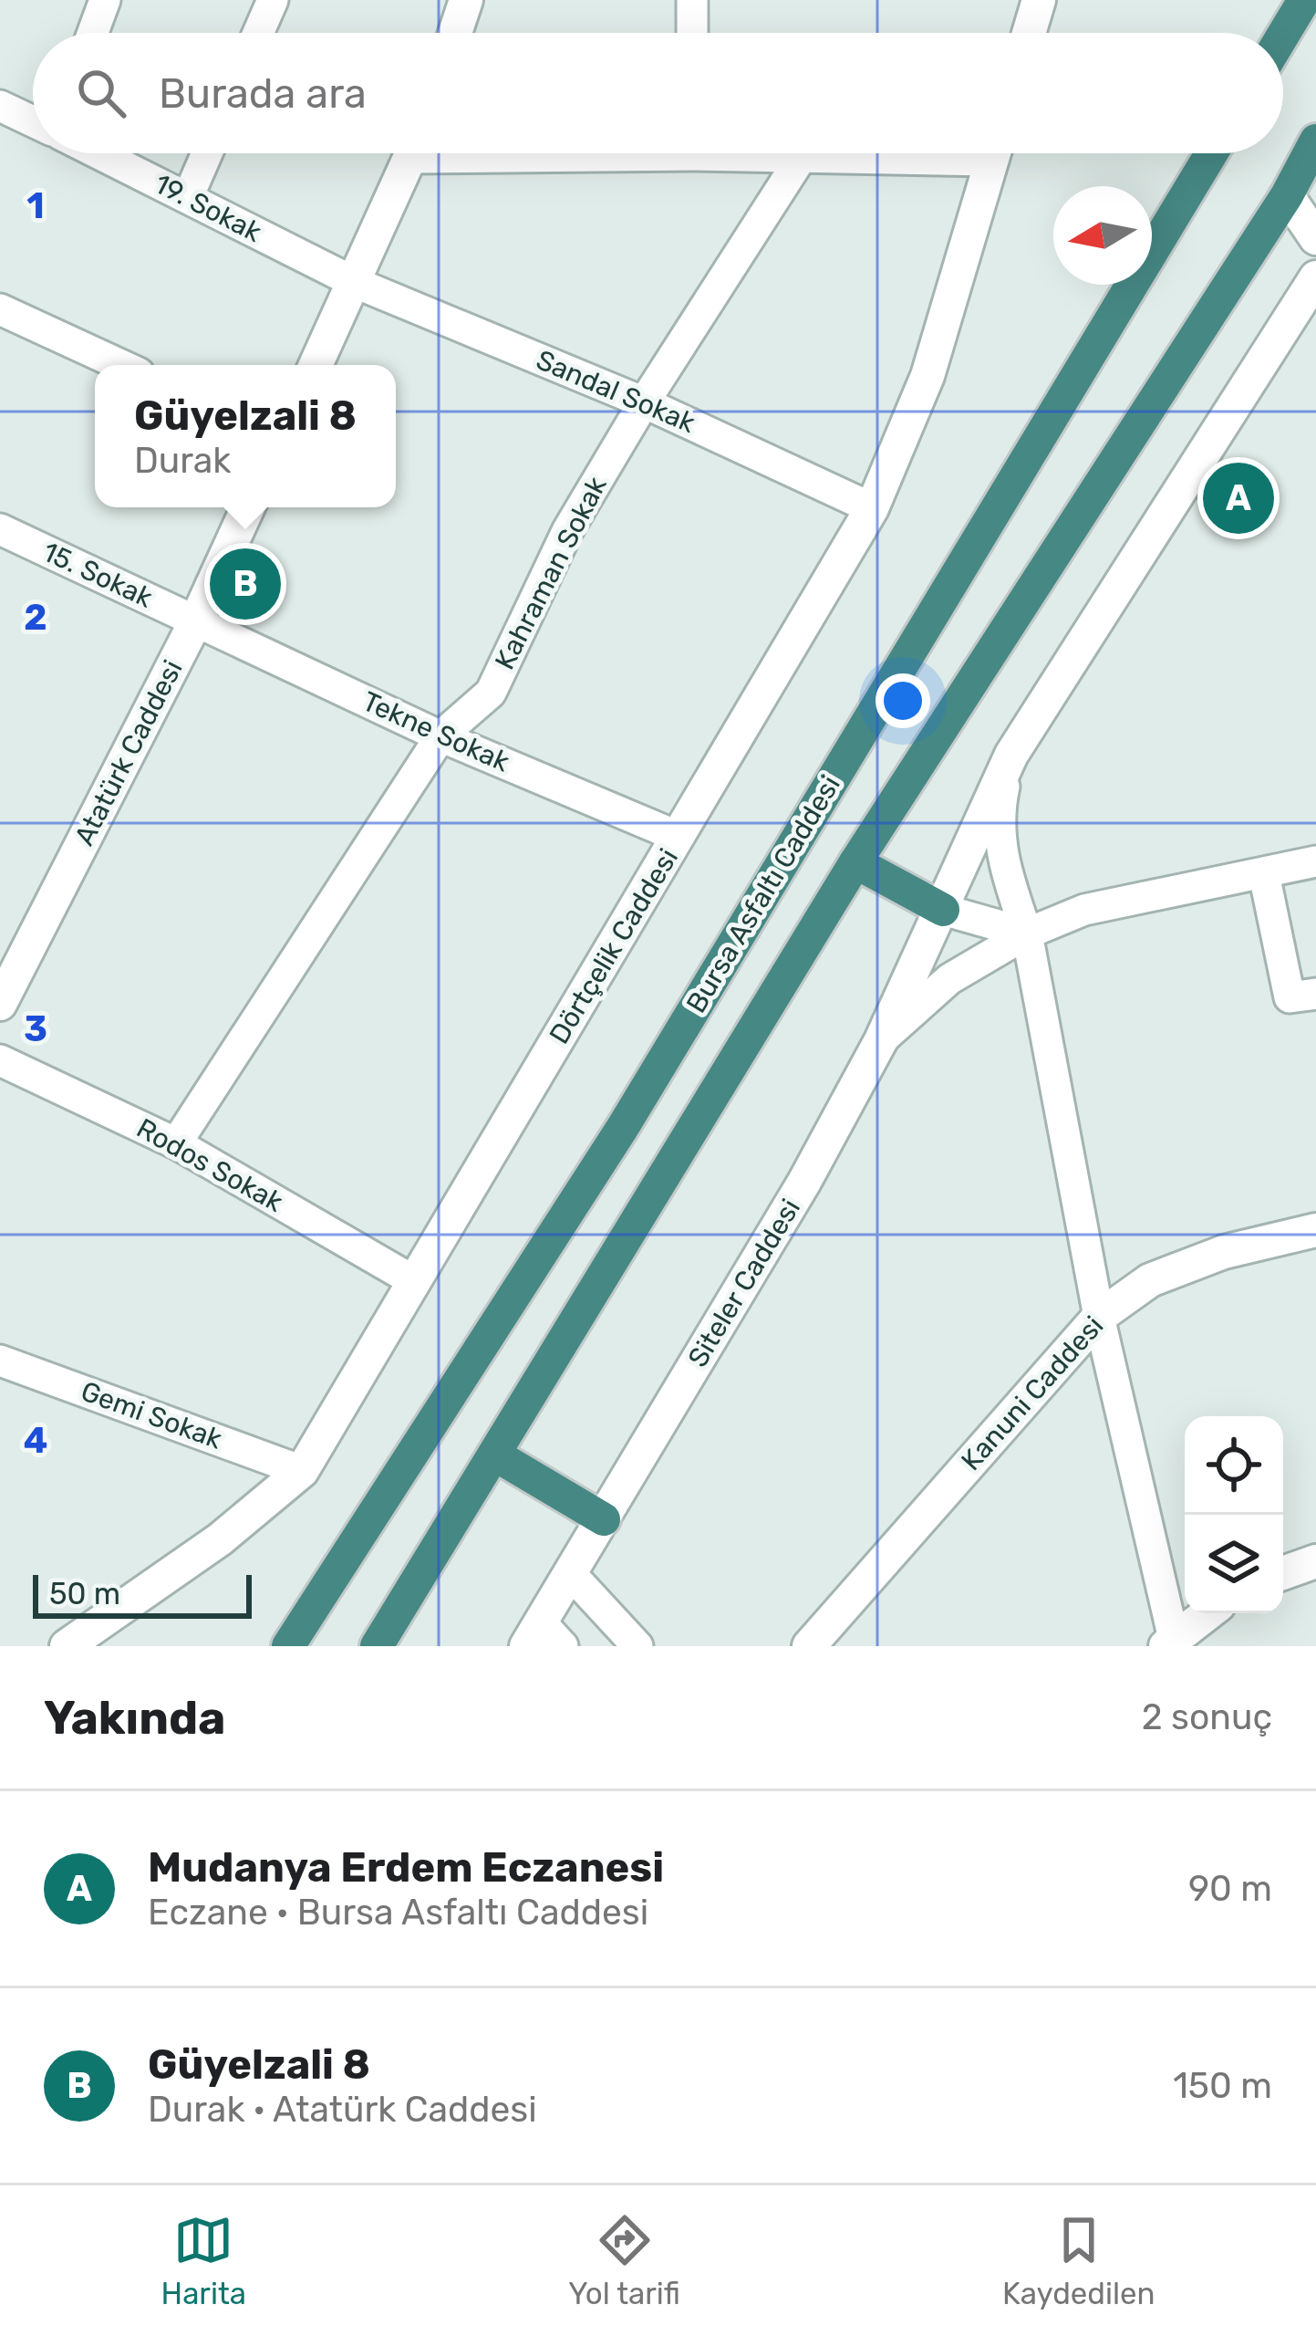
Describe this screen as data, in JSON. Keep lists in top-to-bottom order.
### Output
{
  "streets": {
    "highway": ["Bursa Asfaltı Caddesi"],
    "street": [
      "19. Sokak",
      "Sandal Sokak",
      "Kahraman Sokak",
      "15. Sokak",
      "Tekne Sokak",
      "Atatürk Caddesi",
      "Dörtçelik Caddesi",
      "Rodos Sokak",
      "Siteler Caddesi",
      "Kanuni Caddesi",
      "Gemi Sokak"
    ]
  },
  "crossings": [
    ["19. Sokak", "Sandal Sokak"],
    ["Sandal Sokak", "Kahraman Sokak"],
    ["Sandal Sokak", "Dörtçelik Caddesi"],
    ["Kahraman Sokak", "Tekne Sokak"],
    ["Kahraman Sokak", "Rodos Sokak"],
    ["15. Sokak", "Tekne Sokak"],
    ["15. Sokak", "Atatürk Caddesi"],
    ["Tekne Sokak", "Atatürk Caddesi"],
    ["Tekne Sokak", "Dörtçelik Caddesi"],
    ["Dörtçelik Caddesi", "Rodos Sokak"],
    ["Dörtçelik Caddesi", "Gemi Sokak"]
  ],
  "scale_bar": "50 m",
  "north": "left",
  "page": {
    "search": "Burada ara",
    "popup": ["Güyelzali 8", "Durak"],
    "pins": ["A", "B"],
    "scale": "50 m",
    "heading": ["Yakında", "2 sonuç"],
    "list": [
      {
        "mark": "A",
        "name": "Mudanya Erdem Eczanesi",
        "note": "Eczane · Bursa Asfaltı Caddesi",
        "value": "90 m"
      },
      {
        "mark": "B",
        "name": "Güyelzali 8",
        "note": "Durak · Atatürk Caddesi",
        "value": "150 m"
      }
    ],
    "nav": ["Harita", "Yol tarifi", "Kaydedilen"]
  },
  "grid": {
    "rows": [
      "1",
      "2",
      "3",
      "4"
    ]
  }
}
